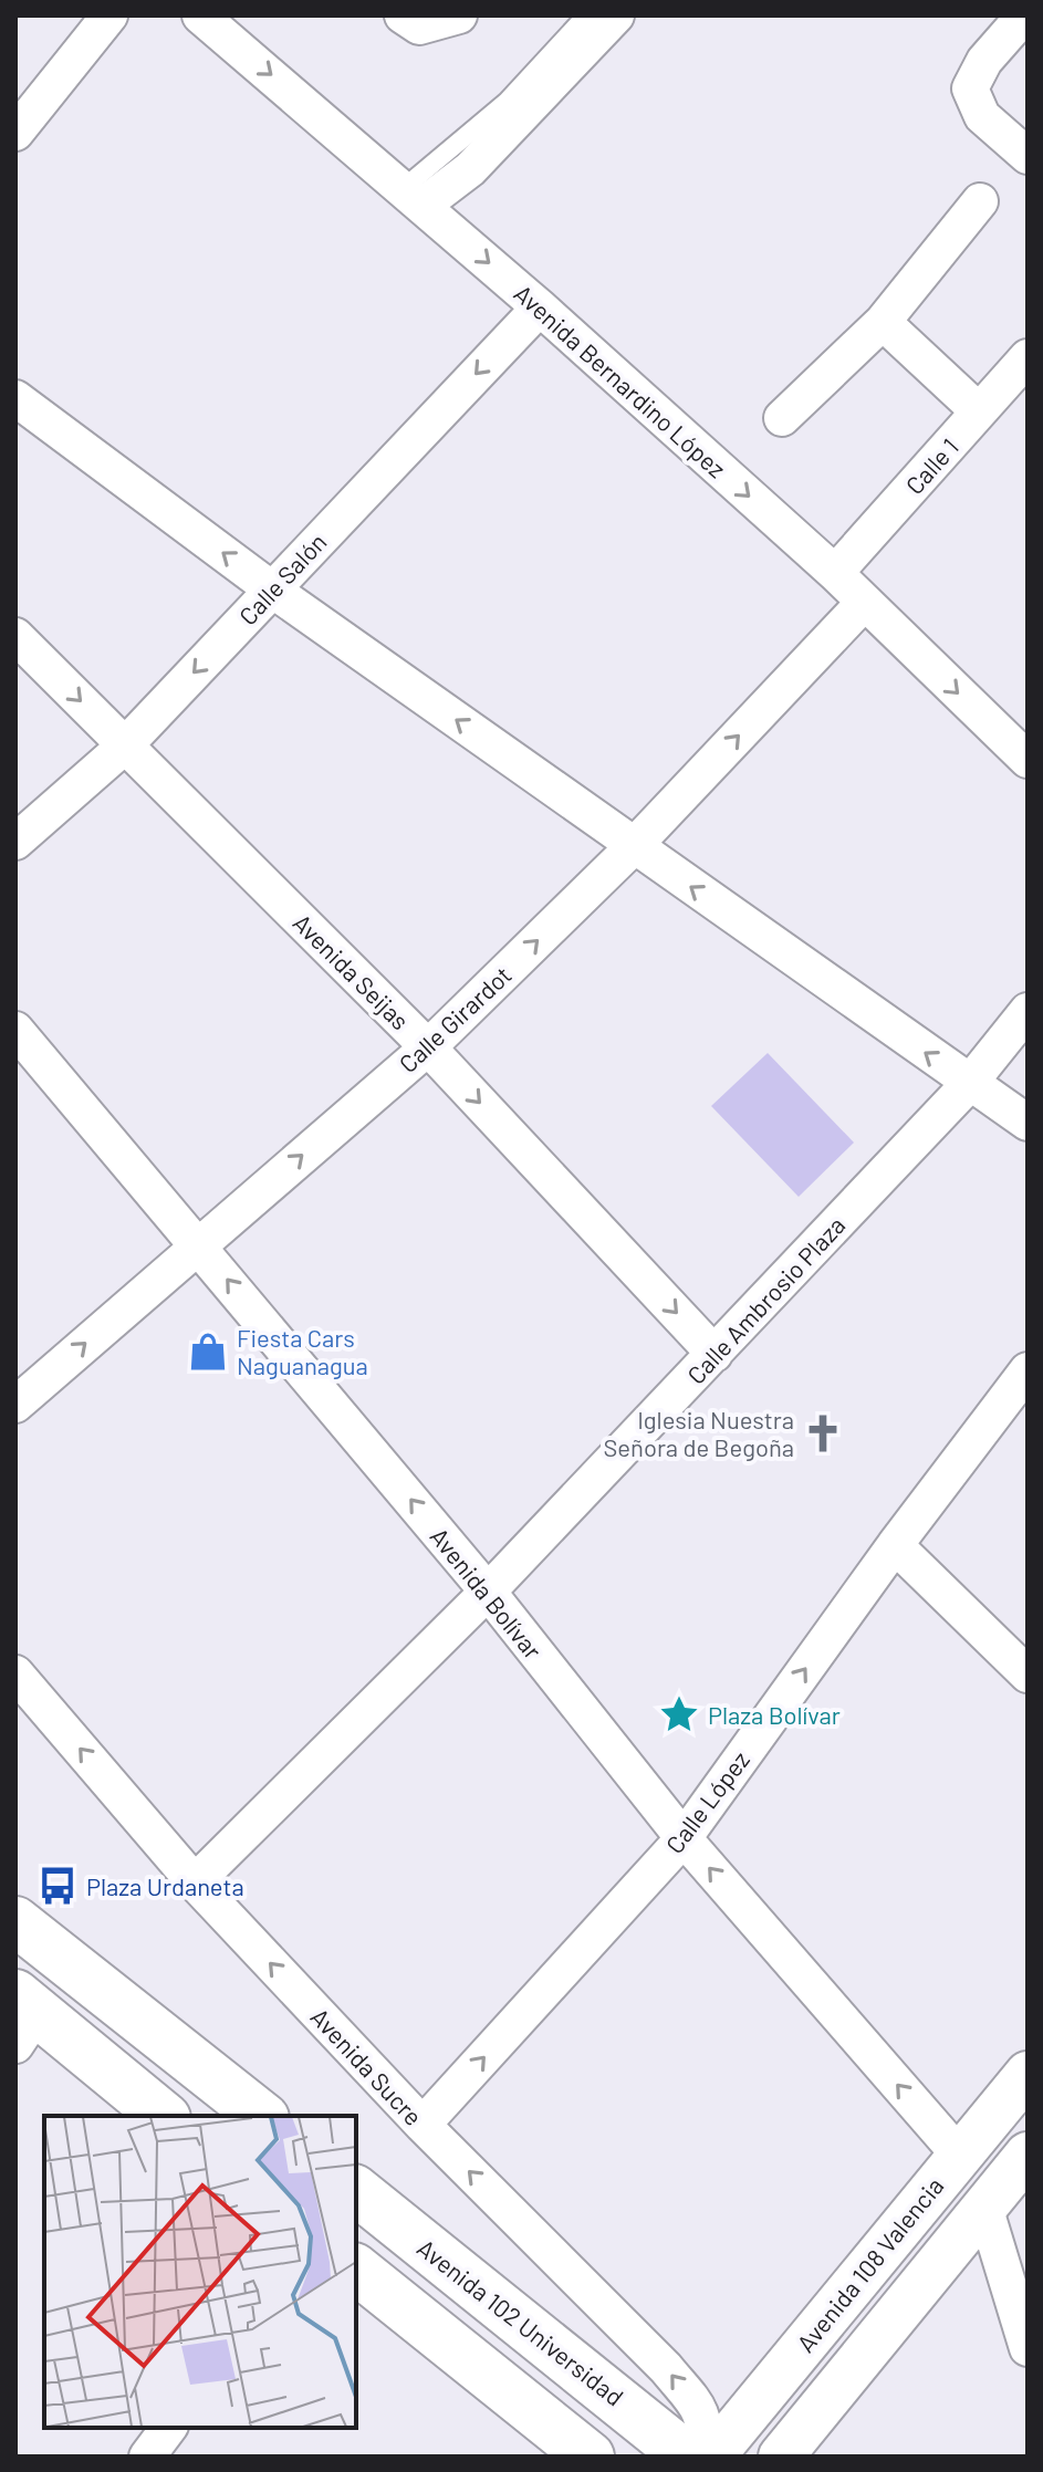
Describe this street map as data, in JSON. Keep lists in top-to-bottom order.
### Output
{
  "streets": {
    "main road": ["Avenida 102 Universidad"],
    "street": [
      "Avenida Bernardino López",
      "Calle 1",
      "Calle Salón",
      "Avenida Seijas",
      "Calle Girardot",
      "Calle Ambrosio Plaza",
      "Avenida Bolívar",
      "Calle López",
      "Avenida Sucre",
      "Avenida 108 Valencia"
    ]
  },
  "crossings": [
    ["Avenida Bernardino López", "Calle 1"],
    ["Avenida Bernardino López", "Calle Salón"],
    ["Avenida Bernardino López", "Calle Girardot"],
    ["Calle Salón", "Avenida Seijas"],
    ["Avenida Seijas", "Calle Girardot"],
    ["Avenida Seijas", "Calle Ambrosio Plaza"],
    ["Calle Girardot", "Avenida Bolívar"],
    ["Calle Ambrosio Plaza", "Avenida Bolívar"],
    ["Calle Ambrosio Plaza", "Avenida Sucre"],
    ["Avenida Bolívar", "Calle López"],
    ["Avenida Bolívar", "Avenida 108 Valencia"],
    ["Calle López", "Avenida Sucre"]
  ],
  "one_way": [
    "Avenida Bernardino López",
    "Calle Salón",
    "Calle Girardot",
    "Avenida Bolívar",
    "Calle López",
    "Avenida Sucre"
  ],
  "places": {
    "shop": ["Fiesta Cars Naguanagua"],
    "church": ["Iglesia Nuestra Señora de Begoña"],
    "place": ["Plaza Bolívar"],
    "bus stop": ["Plaza Urdaneta"]
  }
}
